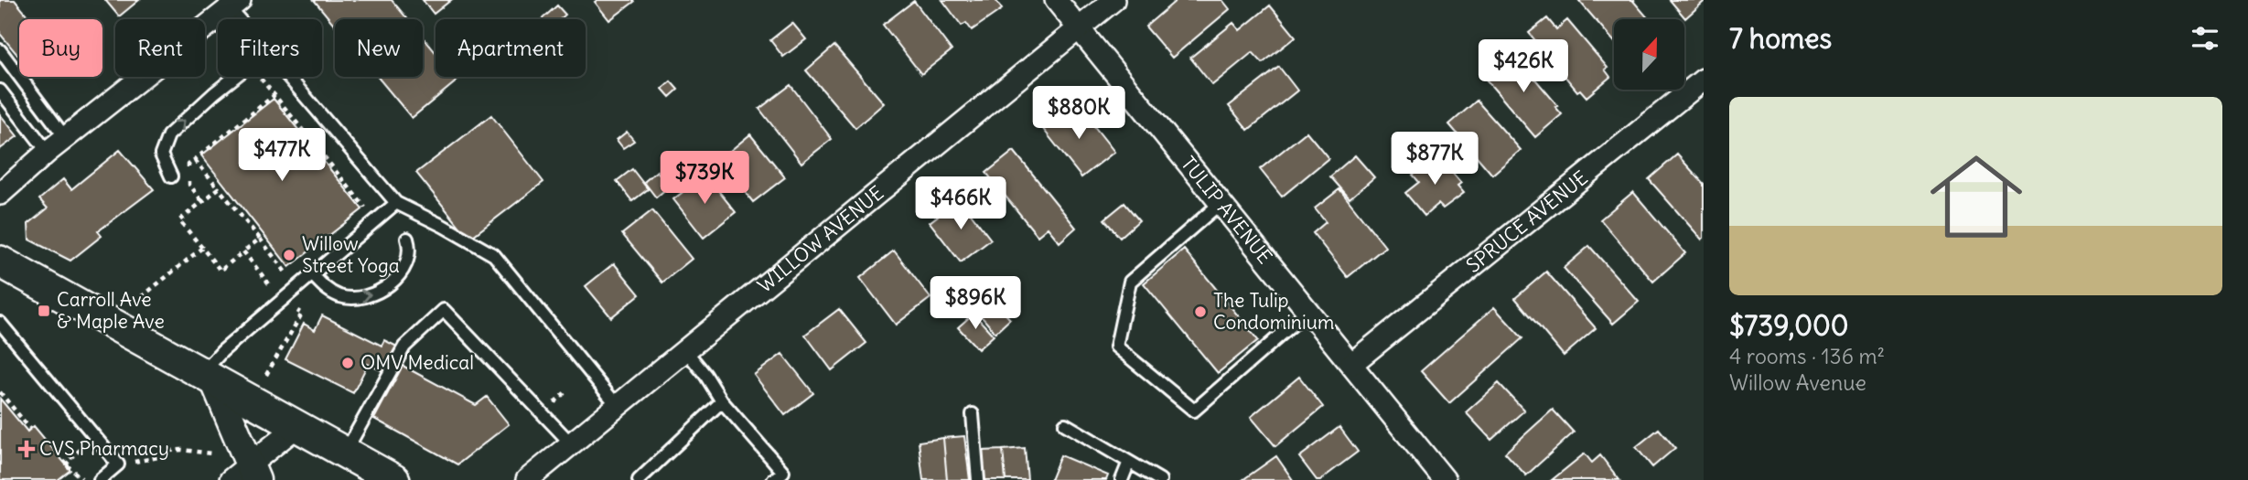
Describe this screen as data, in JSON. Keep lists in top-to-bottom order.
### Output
{
  "streets": {
    "street": ["TULIP AVENUE", "SPRUCE AVENUE", "WILLOW AVENUE"]
  },
  "crossings": [
    ["TULIP AVENUE", "SPRUCE AVENUE"],
    ["TULIP AVENUE", "WILLOW AVENUE"]
  ],
  "places": {
    "other": ["Willow Street Yoga", "The Tulip Condominium", "OMV Medical"],
    "transit": ["Carroll Ave & Maple Ave"],
    "health": ["CVS Pharmacy"]
  },
  "north": "top",
  "page": {
    "heading": "7 homes",
    "chip": [
      "Buy",
      "Rent",
      "Filters",
      "New",
      "Apartment"
    ],
    "price": [
      "$426K",
      "$880K",
      "$477K",
      "$877K",
      "$739K",
      "$466K",
      "$896K"
    ],
    "list": [
      {
        "name": "$739,000",
        "note": "4 rooms · 136 m² · Willow Avenue"
      }
    ]
  }
}
